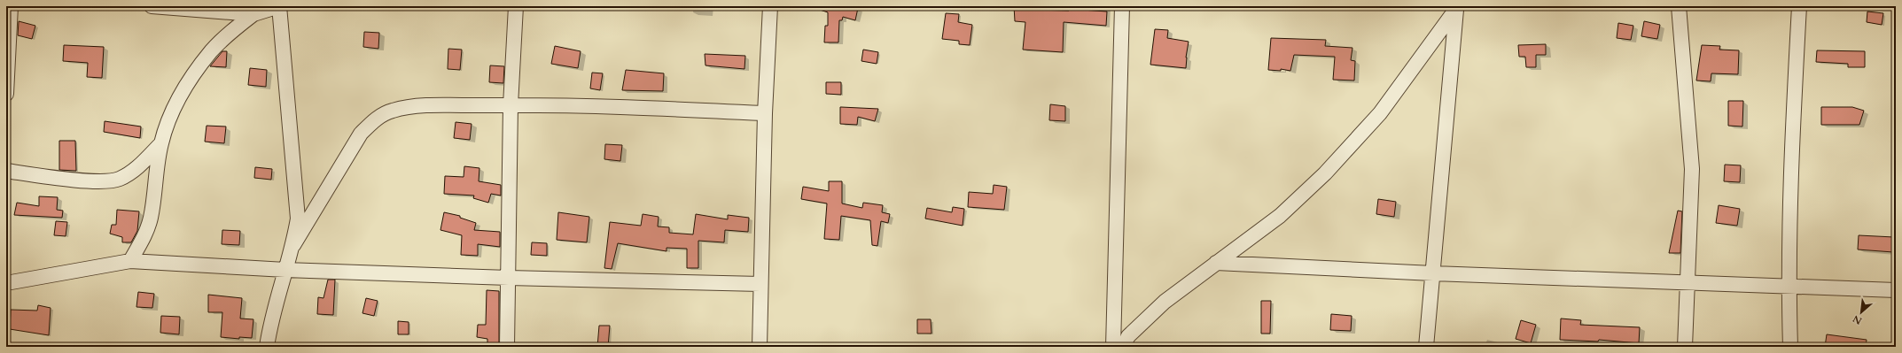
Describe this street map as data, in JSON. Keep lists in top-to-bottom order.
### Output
{
  "north": "bottom left"
}
